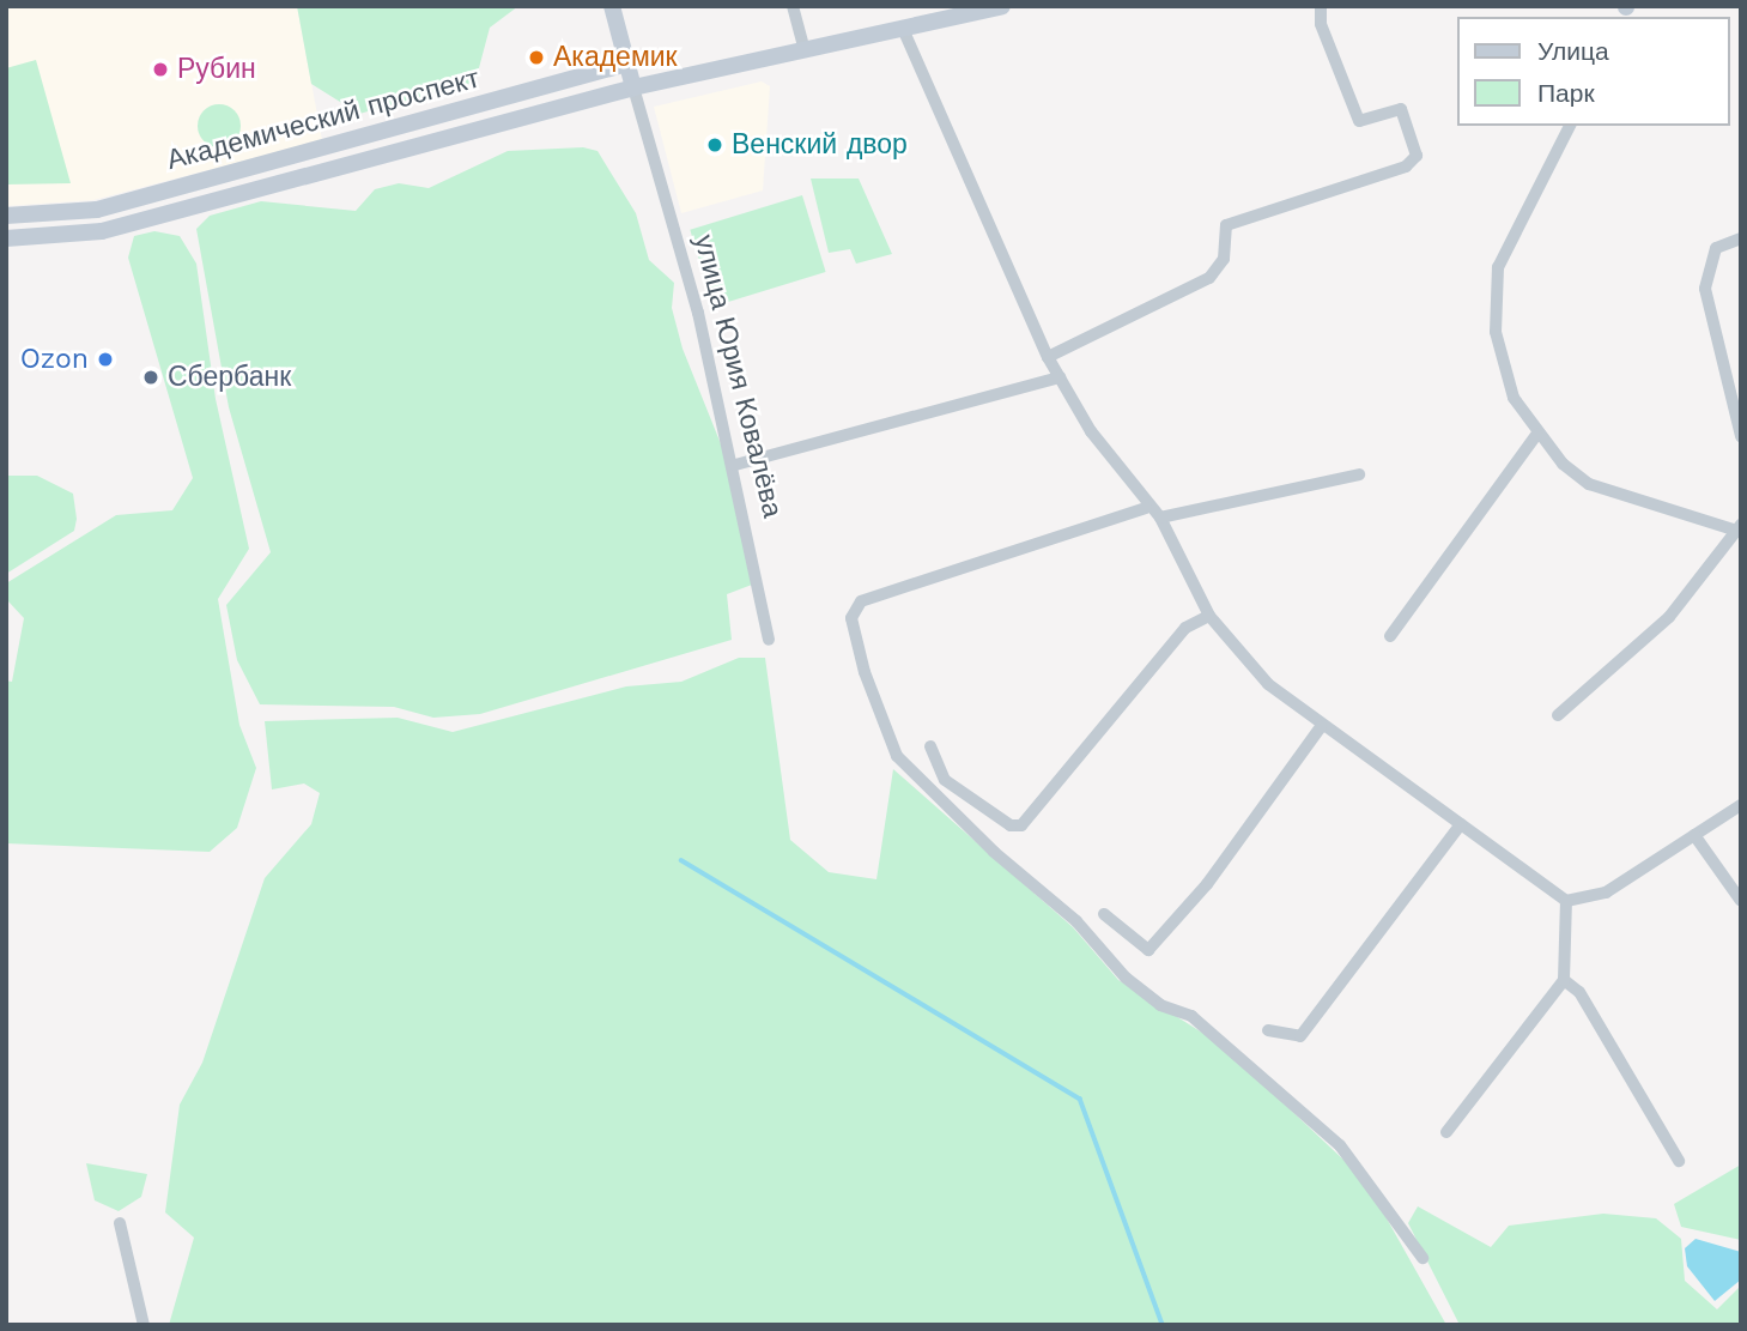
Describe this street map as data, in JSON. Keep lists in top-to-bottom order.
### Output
{
  "streets": {
    "main road": ["Академический проспект"],
    "street": ["улица Юрия Ковалёва"]
  },
  "crossings": [
    ["Академический проспект", "улица Юрия Ковалёва"]
  ],
  "places": [
    "Академик",
    "Рубин",
    "Венский двор",
    "Ozon",
    "Сбербанк"
  ],
  "legend": ["Улица", "Парк"]
}
